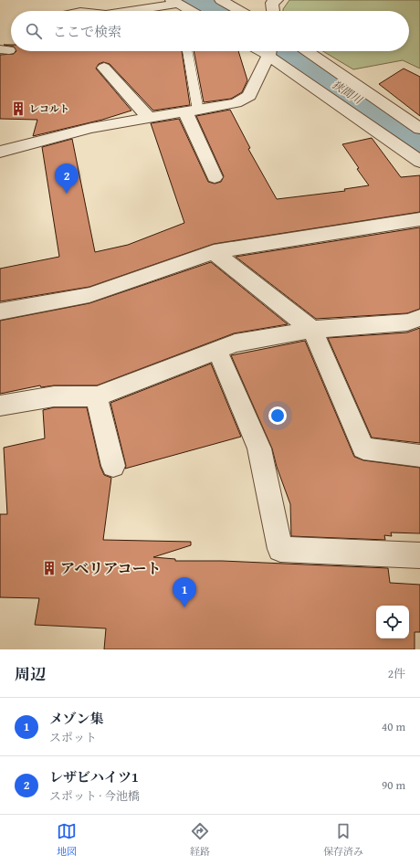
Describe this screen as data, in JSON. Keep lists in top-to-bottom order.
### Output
{
  "water": ["狭間川"],
  "places": {
    "building": ["レコルト", "アベリアコート"]
  },
  "page": {
    "search": "ここで検索",
    "pins": ["2", "1"],
    "heading": ["周辺", "2件"],
    "list": [
      {
        "mark": "1",
        "name": "メゾン集",
        "note": "スポット",
        "value": "40 m"
      },
      {
        "mark": "2",
        "name": "レザビハイツ1",
        "note": "スポット · 今池橋",
        "value": "90 m"
      }
    ],
    "nav": ["地図", "経路", "保存済み"]
  }
}
